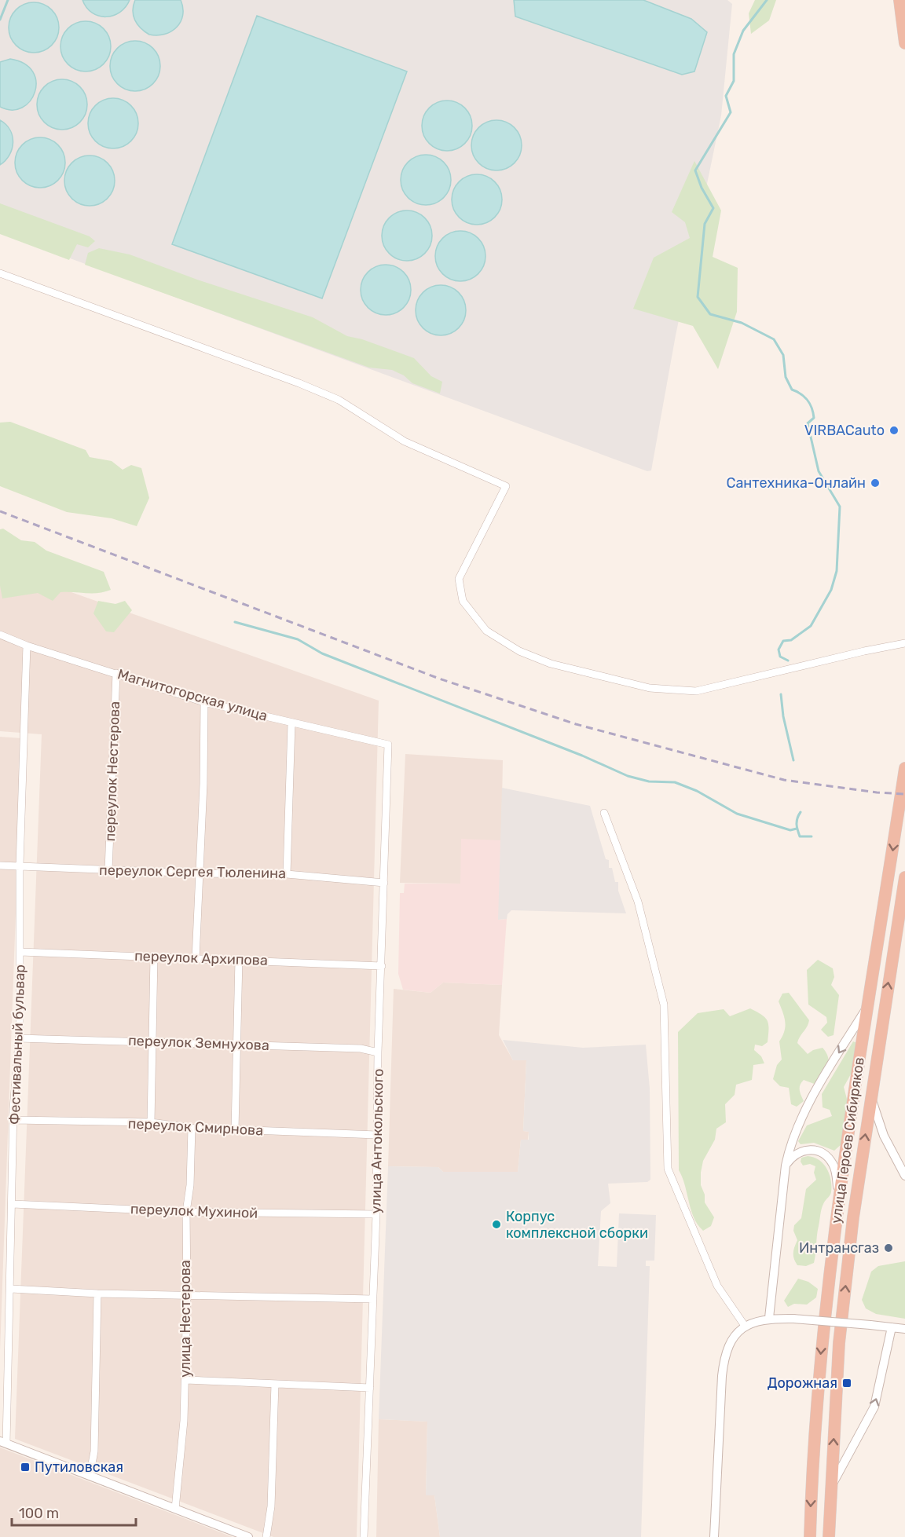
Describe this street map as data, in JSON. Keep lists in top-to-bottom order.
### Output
{
  "streets": {
    "highway": ["улица Героев Сибиряков"],
    "street": [
      "Магнитогорская улица",
      "переулок Нестерова",
      "переулок Сергея Тюленина",
      "переулок Архипова",
      "переулок Земнухова",
      "Фестивальный бульвар",
      "переулок Смирнова",
      "улица Антокольского",
      "переулок Мухиной",
      "улица Нестерова"
    ]
  },
  "crossings": [
    ["Магнитогорская улица", "переулок Нестерова"],
    ["Магнитогорская улица", "Фестивальный бульвар"],
    ["Магнитогорская улица", "улица Антокольского"],
    ["переулок Нестерова", "переулок Сергея Тюленина"],
    ["переулок Сергея Тюленина", "Фестивальный бульвар"],
    ["переулок Сергея Тюленина", "улица Антокольского"],
    ["переулок Архипова", "Фестивальный бульвар"],
    ["переулок Архипова", "улица Антокольского"],
    ["переулок Земнухова", "Фестивальный бульвар"],
    ["переулок Земнухова", "улица Антокольского"],
    ["Фестивальный бульвар", "переулок Смирнова"],
    ["Фестивальный бульвар", "переулок Мухиной"],
    ["переулок Смирнова", "улица Антокольского"],
    ["переулок Смирнова", "улица Нестерова"],
    ["улица Антокольского", "переулок Мухиной"],
    ["переулок Мухиной", "улица Нестерова"]
  ],
  "places": {
    "other": [
      "VIRBACauto",
      "Сантехника-Онлайн",
      "Корпус комплексной сборки",
      "Интрансгаз"
    ],
    "transit": ["Дорожная", "Путиловская"]
  },
  "scale_bar": "100 m"
}
